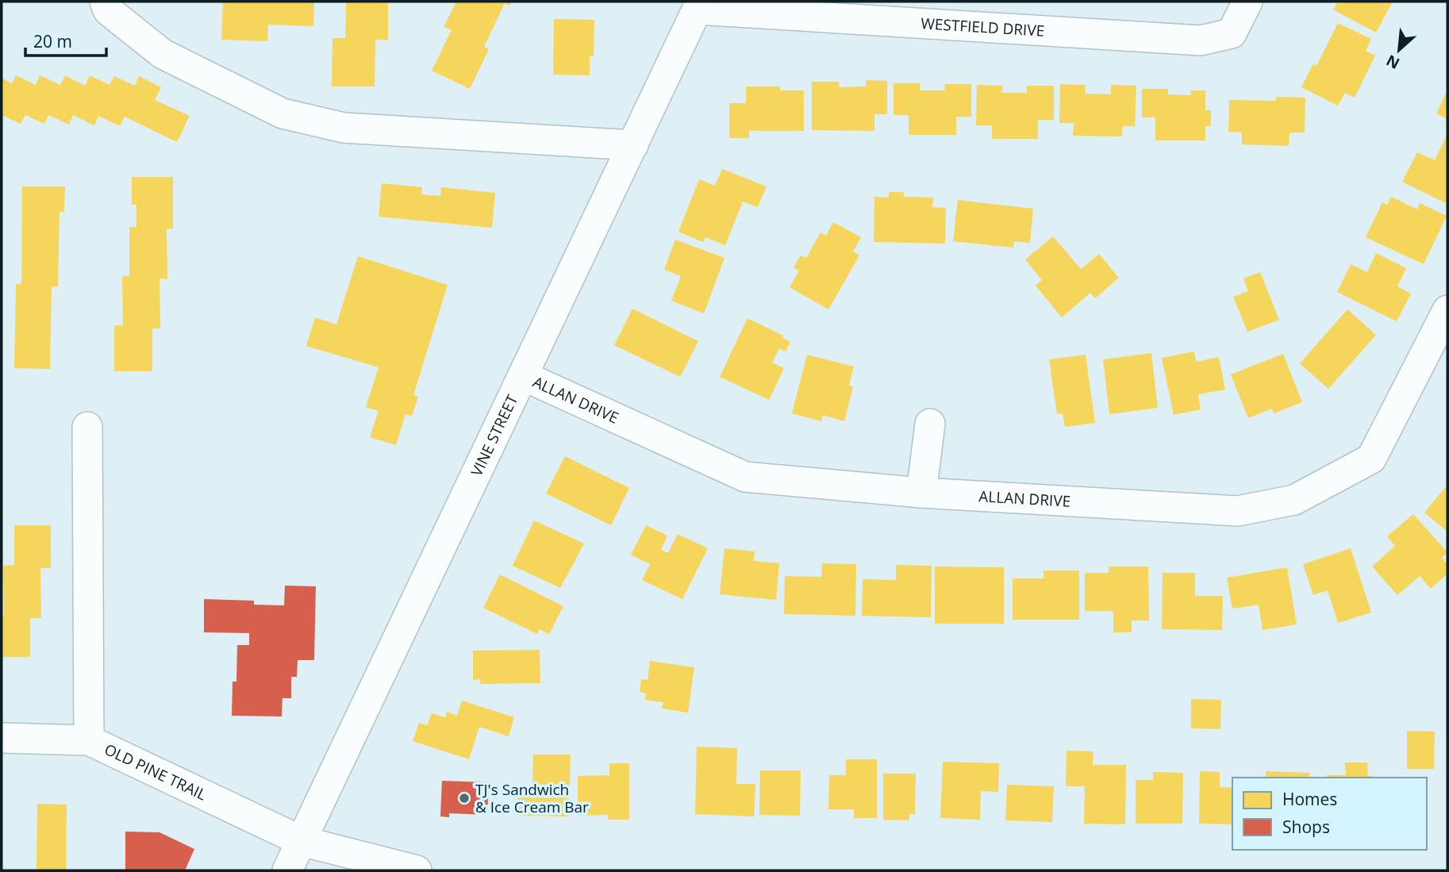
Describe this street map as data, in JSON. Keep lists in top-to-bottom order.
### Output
{
  "streets": {
    "street": [
      "WESTFIELD DRIVE",
      "ALLAN DRIVE",
      "VINE STREET",
      "OLD PINE TRAIL"
    ]
  },
  "crossings": [
    ["WESTFIELD DRIVE", "VINE STREET"],
    ["ALLAN DRIVE", "VINE STREET"],
    ["VINE STREET", "OLD PINE TRAIL"]
  ],
  "places": ["TJ's Sandwich & Ice Cream Bar"],
  "legend": ["Homes", "Shops"],
  "scale_bar": "20 m",
  "north": "bottom left"
}
